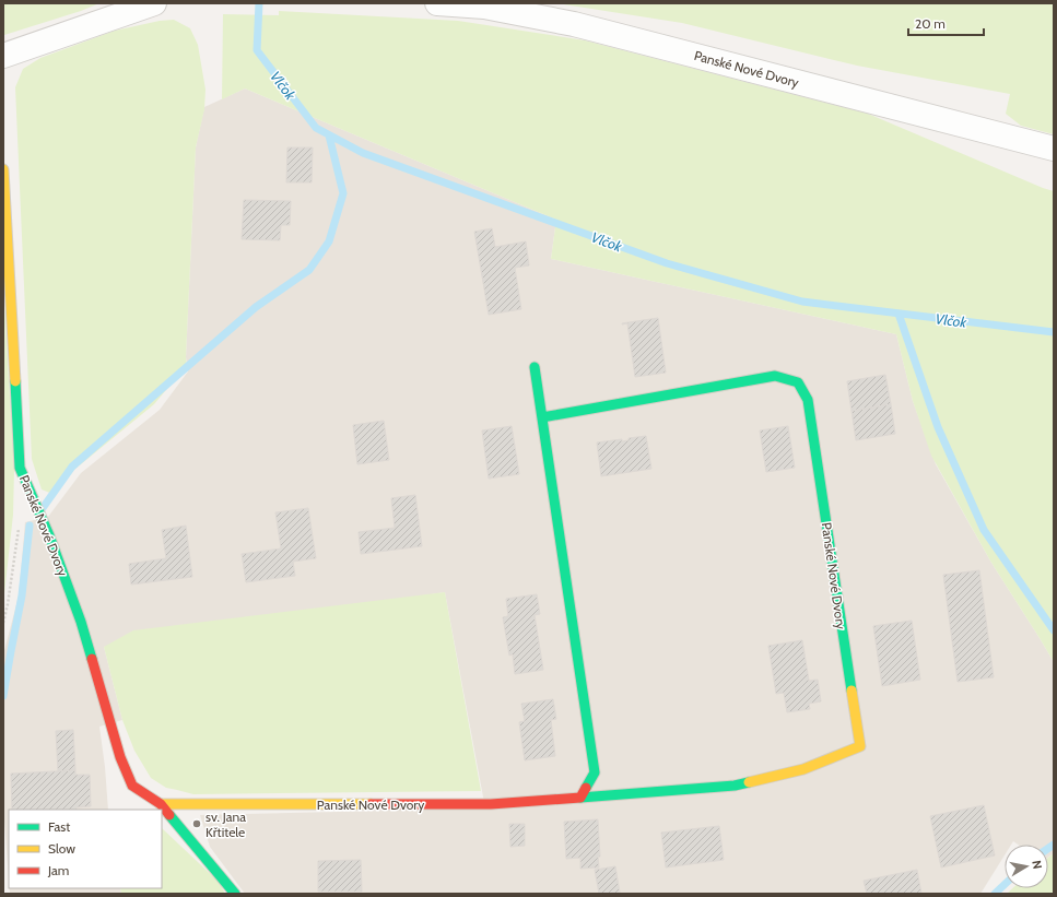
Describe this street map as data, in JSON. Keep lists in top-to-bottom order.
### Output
{
  "streets": {
    "street": ["Panské Nové Dvory"]
  },
  "water": ["Vlčok"],
  "places": ["sv. Jana Křtitele"],
  "legend": ["Fast", "Slow", "Jam"],
  "scale_bar": "20 m",
  "north": "right"
}
